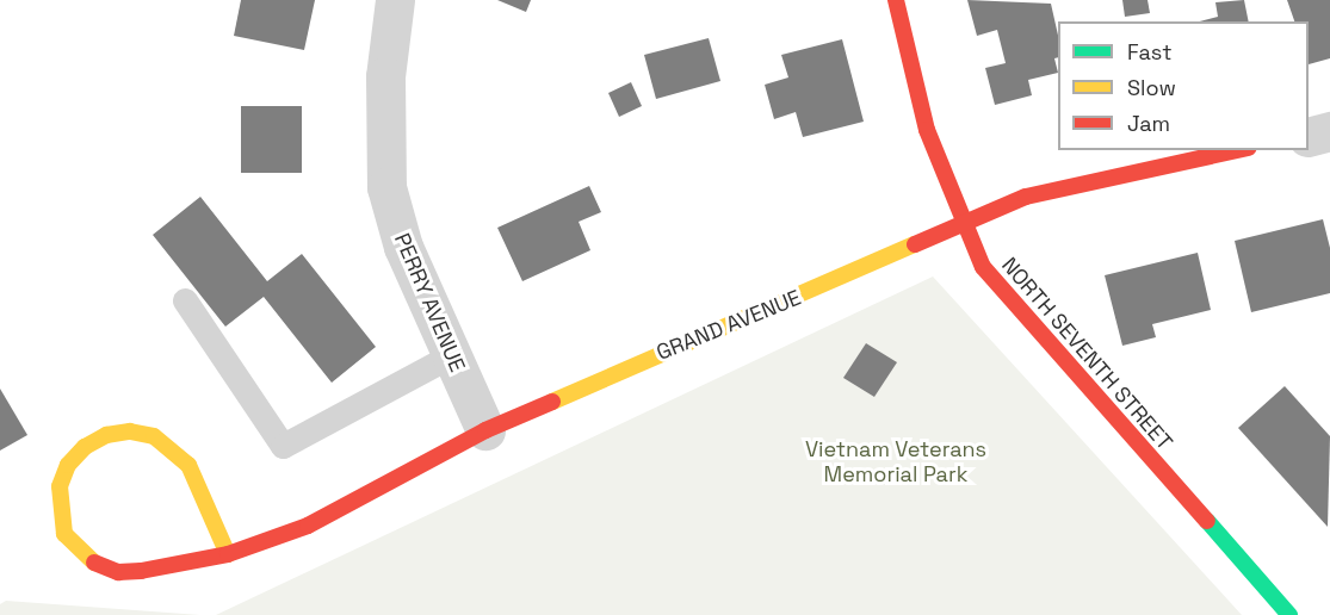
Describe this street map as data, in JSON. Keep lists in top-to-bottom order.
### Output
{
  "streets": {
    "street": ["PERRY AVENUE", "GRAND AVENUE", "NORTH SEVENTH STREET"]
  },
  "crossings": [
    ["PERRY AVENUE", "GRAND AVENUE"],
    ["GRAND AVENUE", "NORTH SEVENTH STREET"]
  ],
  "parks": ["Vietnam Veterans Memorial Park"],
  "legend": ["Fast", "Slow", "Jam"]
}
